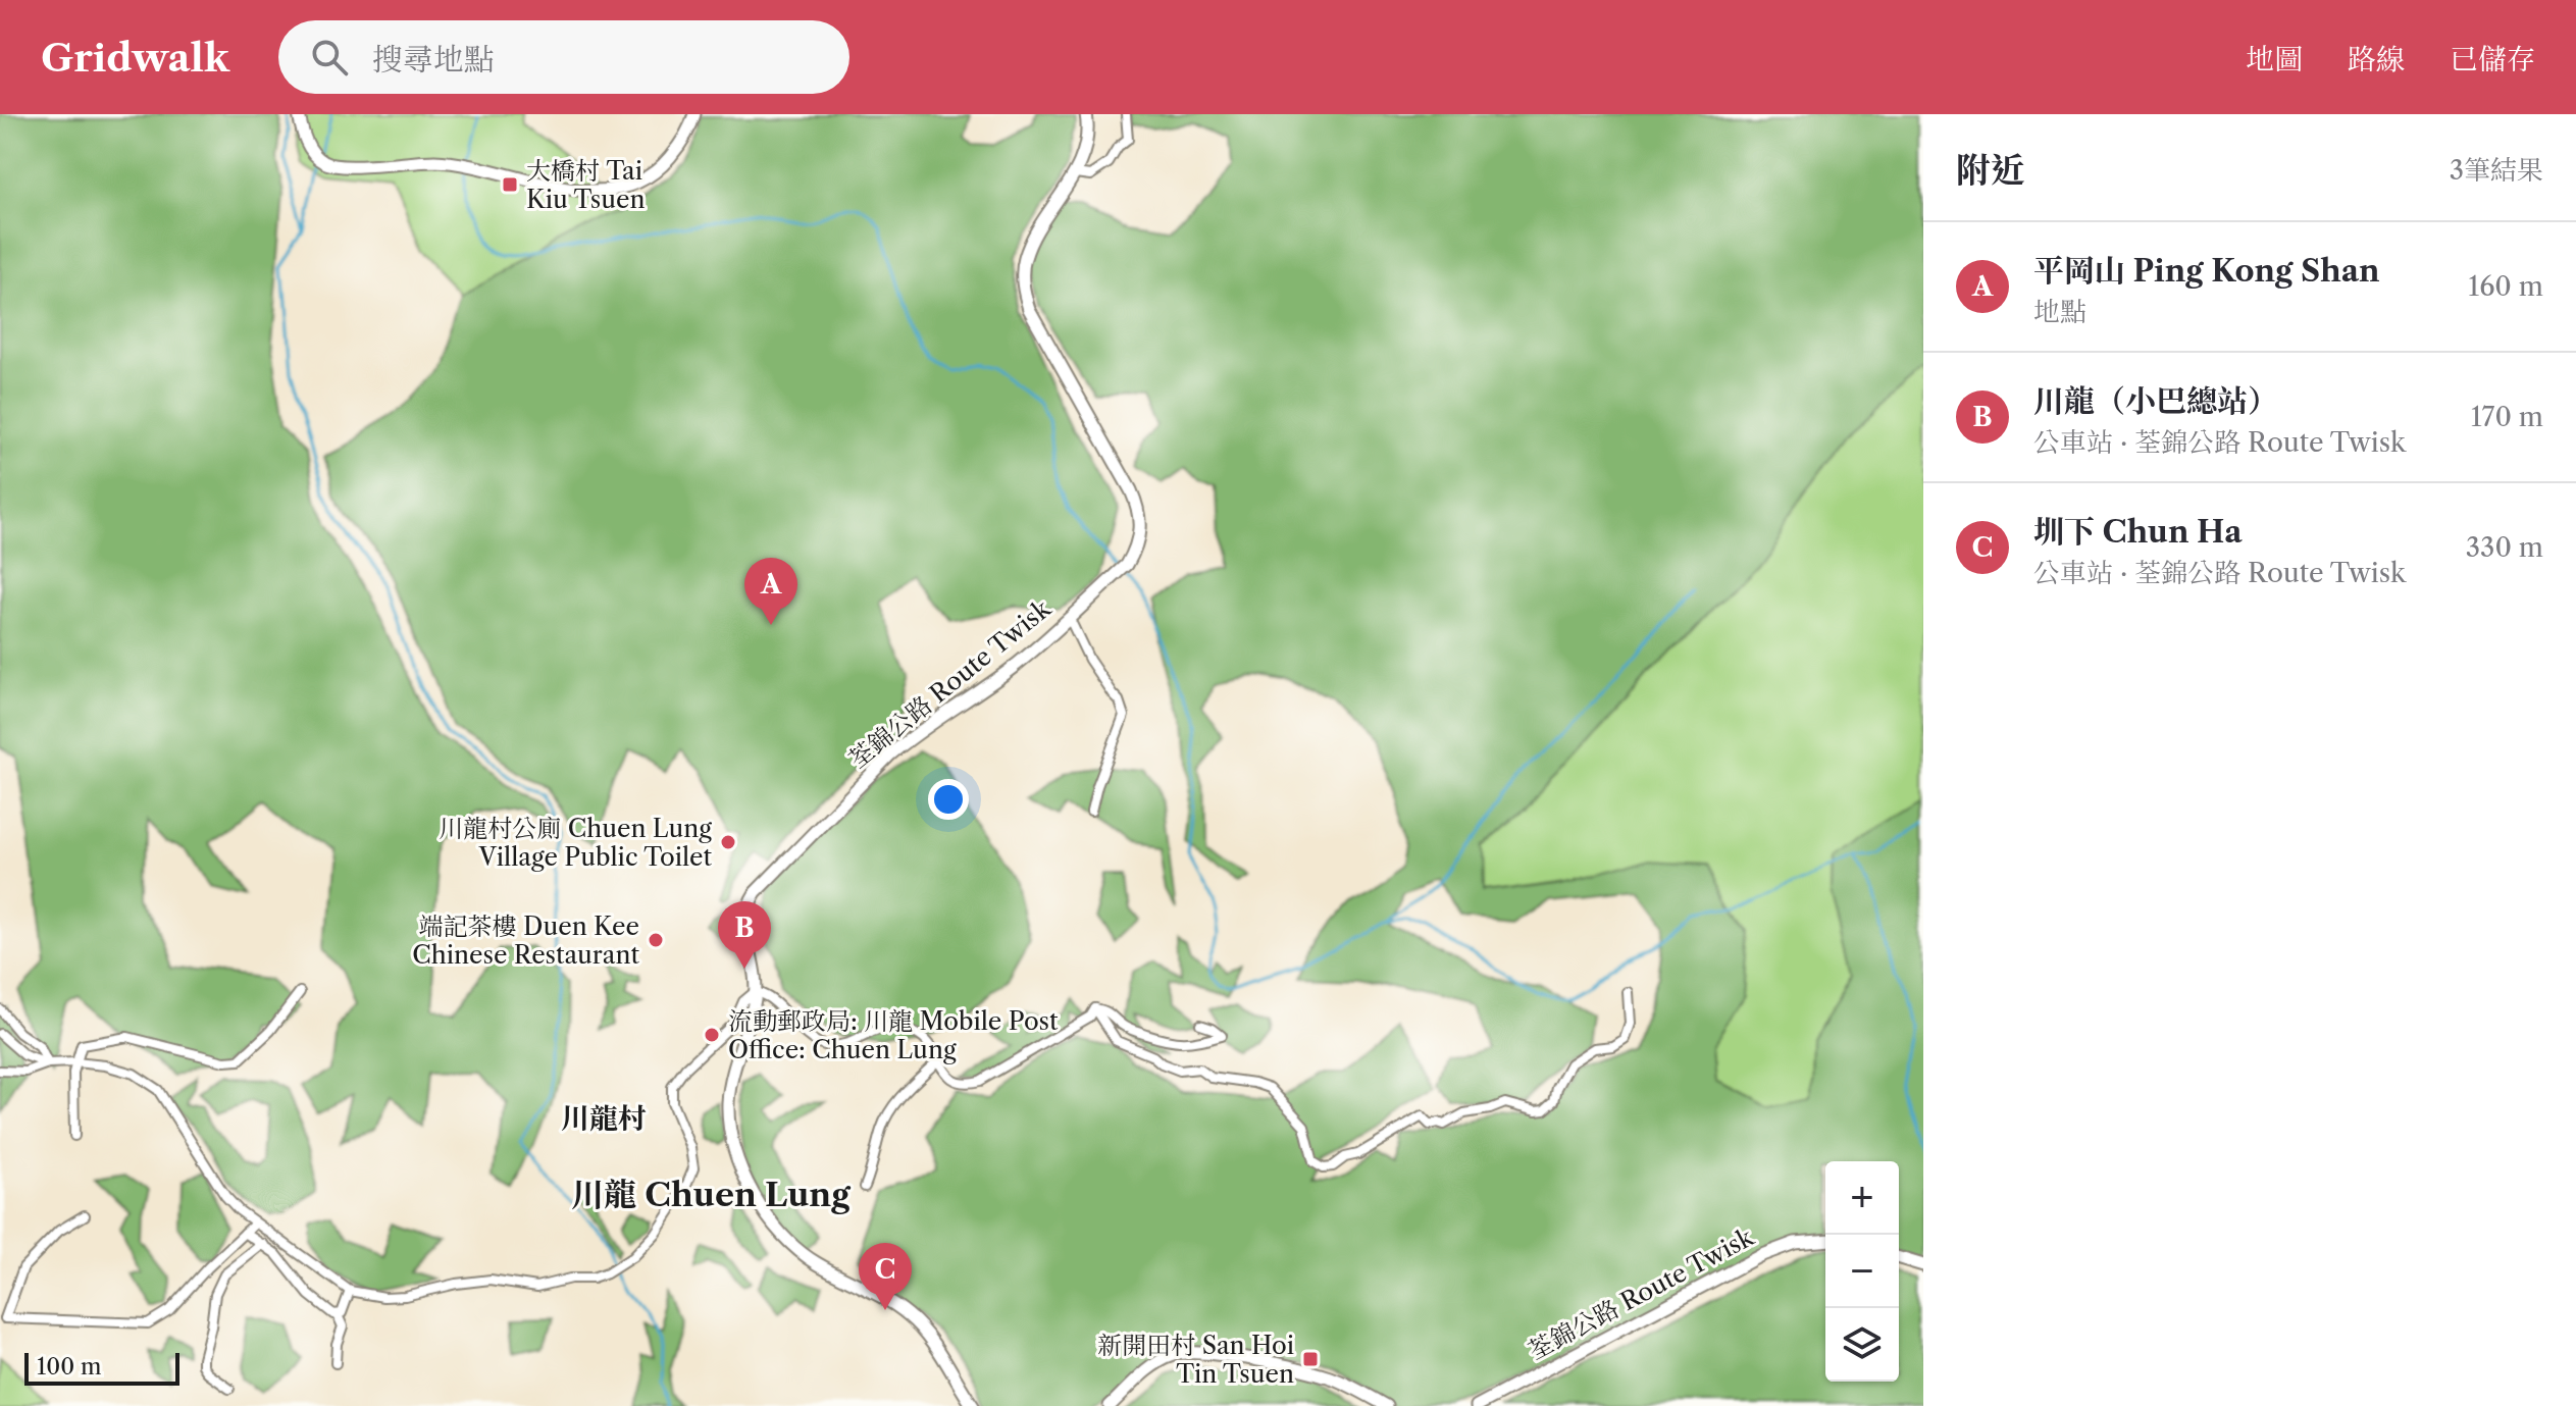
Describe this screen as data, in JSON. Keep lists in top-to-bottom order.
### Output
{
  "streets": {
    "main road": ["荃錦公路 Route Twisk"]
  },
  "districts": ["川龍村", "川龍 Chuen Lung"],
  "places": {
    "transit": ["大橋村 Tai Kiu Tsuen", "新開田村 San Hoi Tin Tsuen"],
    "other": ["川龍村公廁 Chuen Lung Village Public Toilet", "端記茶樓 Duen Kee Chinese Restaurant", "流動郵政局: 川龍 Mobile Post Office: Chuen Lung"]
  },
  "scale_bar": "100 m",
  "page": {
    "header": "Gridwalk",
    "search": "搜尋地點",
    "nav": ["地圖", "路線", "已儲存"],
    "heading": ["附近", "3筆結果"],
    "list": [
      {
        "mark": "A",
        "name": "平岡山 Ping Kong Shan",
        "note": "地點",
        "value": "160 m"
      },
      {
        "mark": "B",
        "name": "川龍（小巴總站）",
        "note": "公車站 · 荃錦公路 Route Twisk",
        "value": "170 m"
      },
      {
        "mark": "C",
        "name": "圳下 Chun Ha",
        "note": "公車站 · 荃錦公路 Route Twisk",
        "value": "330 m"
      }
    ],
    "pins": ["A", "B", "C"],
    "map_buttons": ["+", "−"],
    "scale": "100 m"
  }
}
